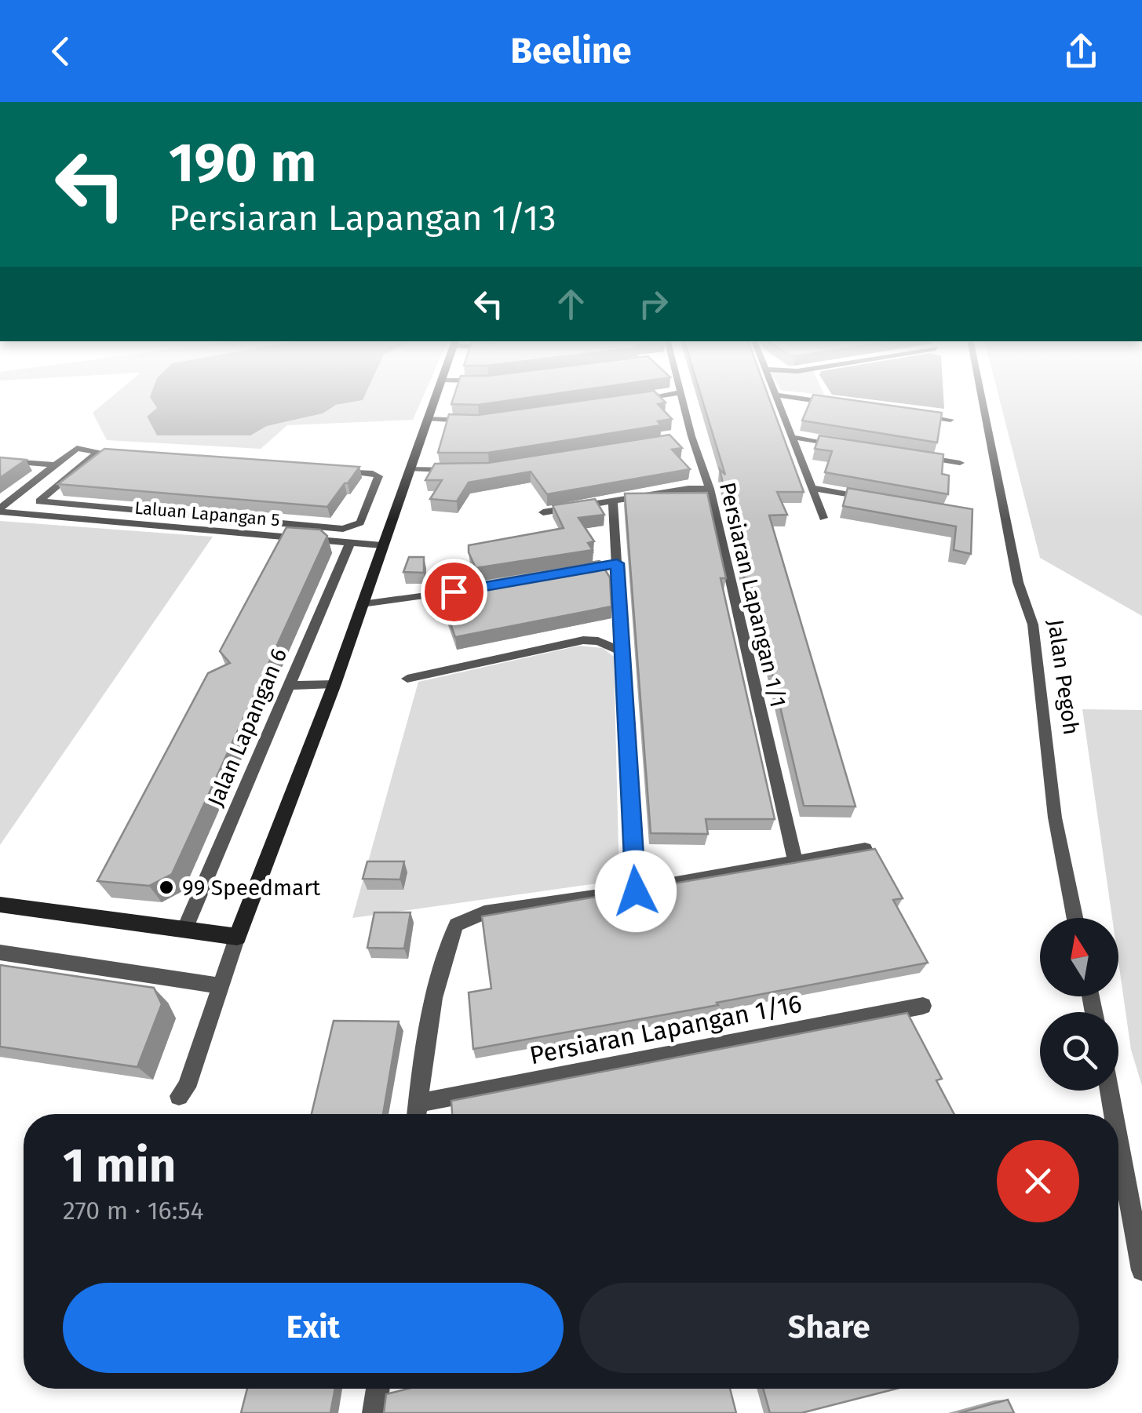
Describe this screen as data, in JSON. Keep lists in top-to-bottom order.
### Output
{
  "streets": {
    "street": [
      "Laluan Lapangan 5",
      "Persiaran Lapangan 1/1",
      "Jalan Pegoh",
      "Jalan Lapangan 6",
      "Persiaran Lapangan 1/16"
    ]
  },
  "crossings": [
    ["Laluan Lapangan 5", "Jalan Lapangan 6"]
  ],
  "places": ["99 Speedmart"],
  "north": "top",
  "page": {
    "header": "Beeline",
    "turn": ["190 m", "Persiaran Lapangan 1/13"],
    "heading": ["1 min", "270 m · 16:54"],
    "buttons": ["Exit", "Share"]
  }
}
